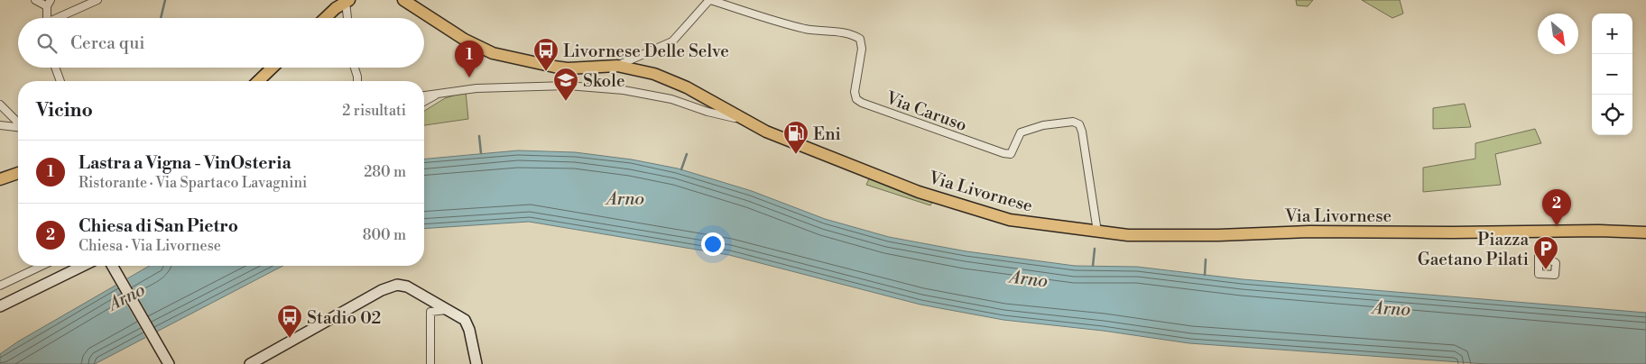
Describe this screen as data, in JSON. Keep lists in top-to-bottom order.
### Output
{
  "streets": {
    "main road": ["Via Livornese"],
    "street": ["Via Caruso"]
  },
  "crossings": [
    ["Via Caruso", "Via Livornese"]
  ],
  "water": ["Arno"],
  "places": {
    "bus stop": ["Livornese Delle Selve", "Stadio 02"],
    "school or university": ["Skole"],
    "fuel station": ["Eni"],
    "parking": ["Piazza Gaetano Pilati"]
  },
  "north": "bottom right",
  "page": {
    "map_buttons": ["+", "−"],
    "search": "Cerca qui",
    "pins": ["1", "2"],
    "heading": ["Vicino", "2 risultati"],
    "list": [
      {
        "mark": "1",
        "name": "Lastra a Vigna - VinOsteria",
        "note": "Ristorante · Via Spartaco Lavagnini",
        "value": "280 m"
      },
      {
        "mark": "2",
        "name": "Chiesa di San Pietro",
        "note": "Chiesa · Via Livornese",
        "value": "800 m"
      }
    ]
  }
}
